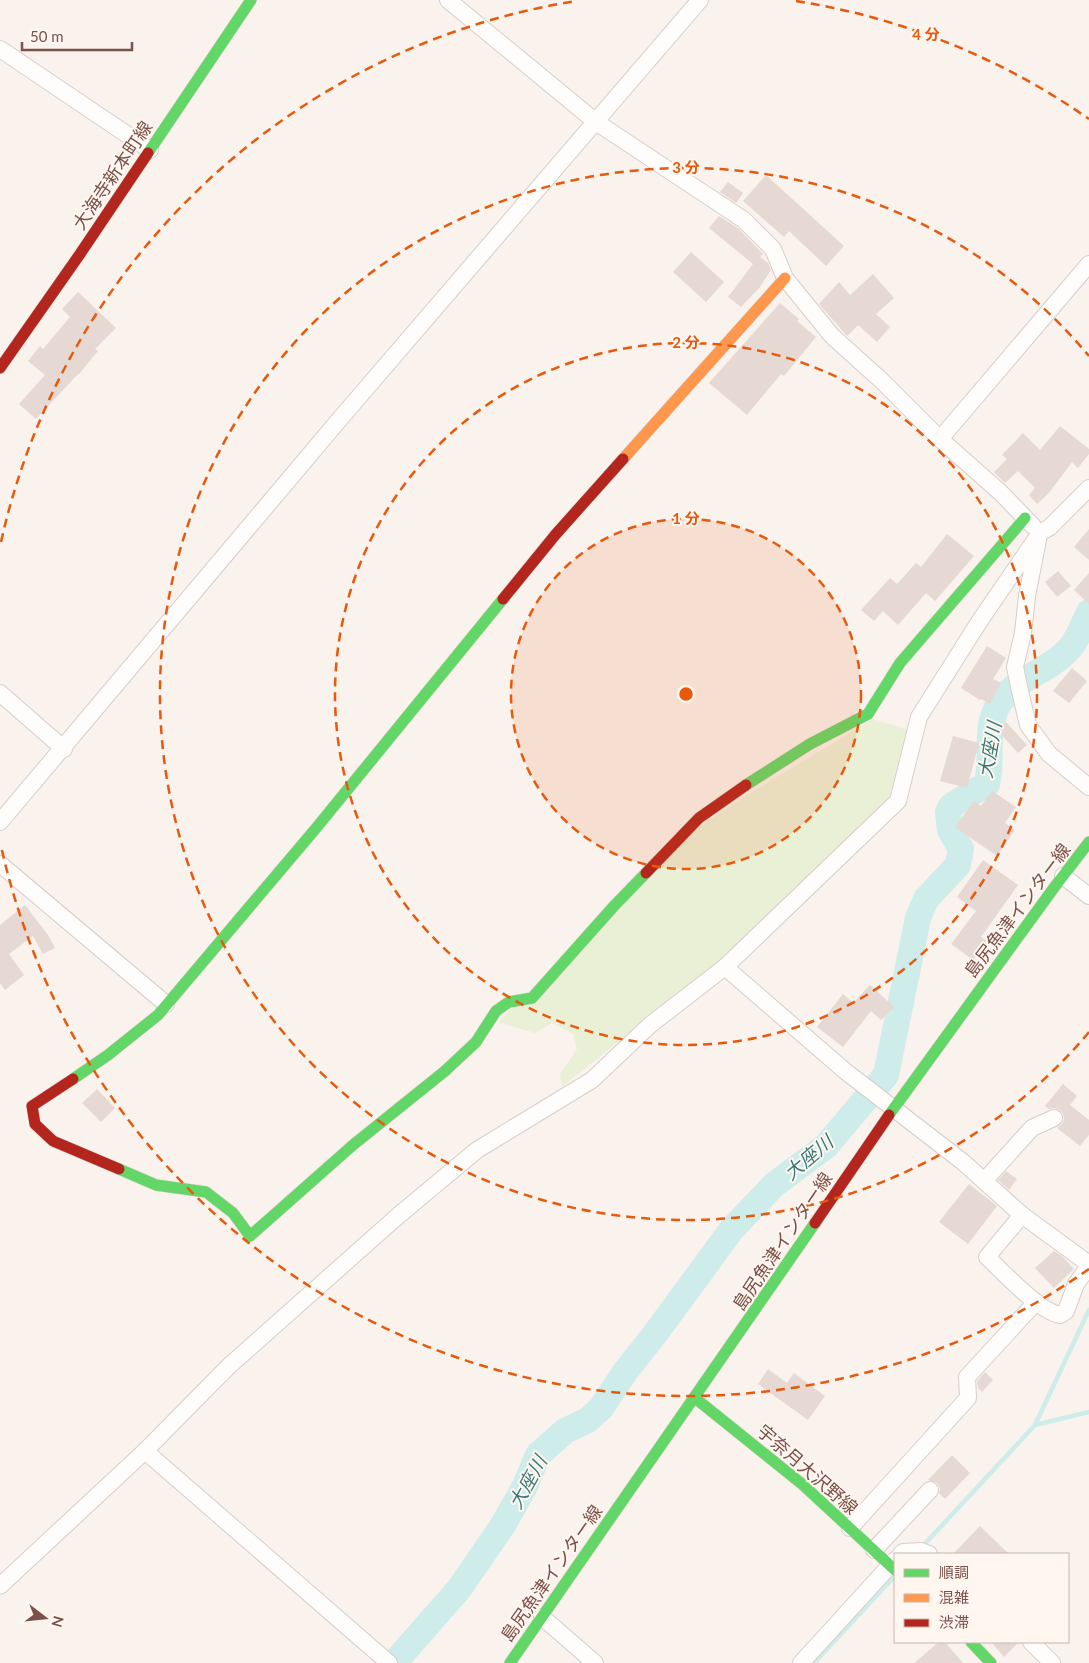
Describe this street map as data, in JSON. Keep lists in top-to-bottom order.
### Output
{
  "streets": {
    "street": ["大海寺新本町線", "島尻魚津インター線", "宇奈月大沢野線"]
  },
  "crossings": [
    ["島尻魚津インター線", "宇奈月大沢野線"]
  ],
  "water": ["大座川"],
  "legend": ["順調", "混雑", "渋滞"],
  "scale_bar": "50 m",
  "north": "right",
  "rings": [
    "4 分",
    "3 分",
    "2 分",
    "1 分"
  ]
}
